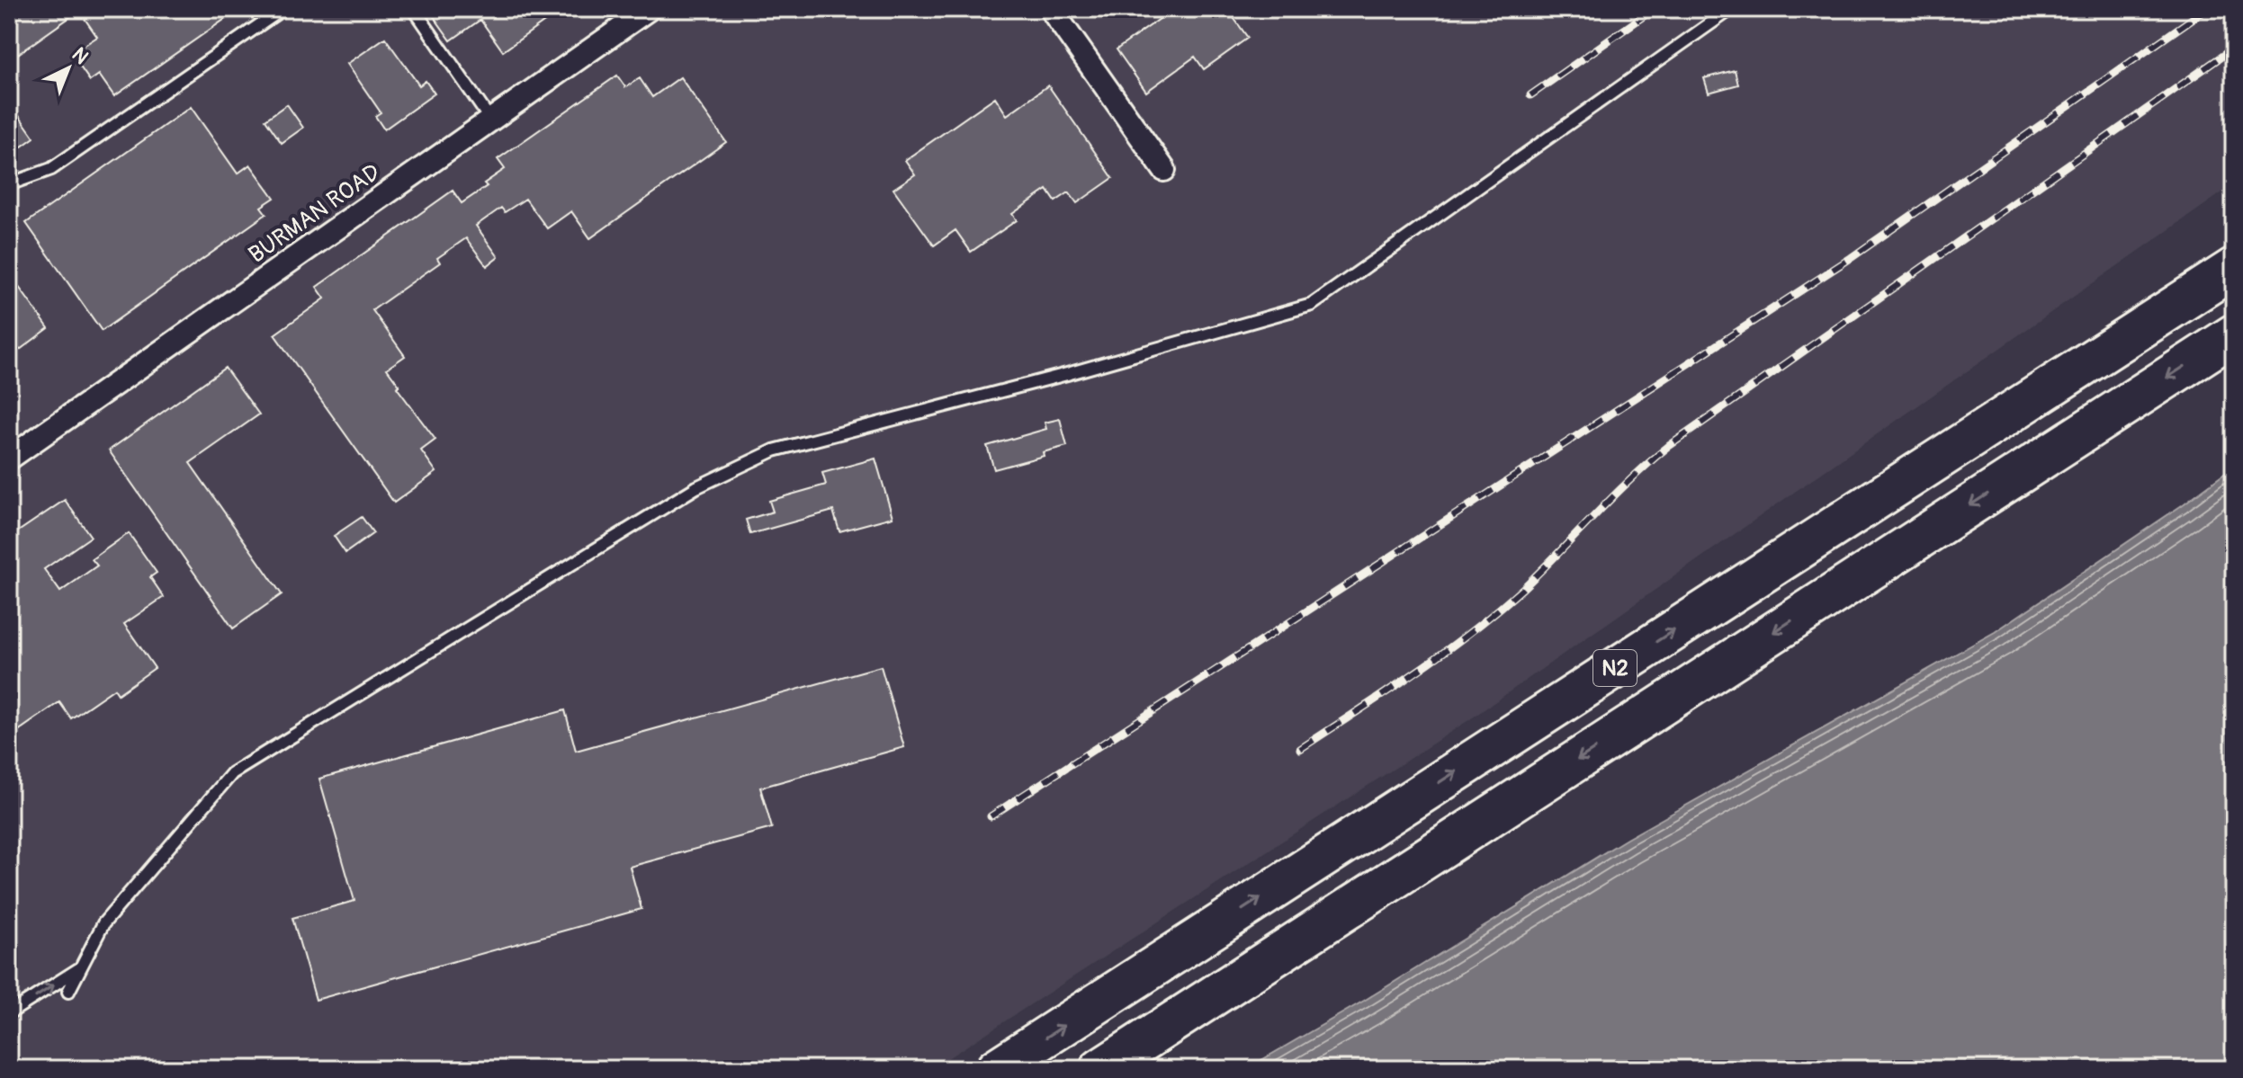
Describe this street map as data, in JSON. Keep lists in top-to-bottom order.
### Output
{
  "streets": {
    "highway": ["N2"],
    "street": ["BURMAN ROAD"]
  },
  "north": "top right"
}
